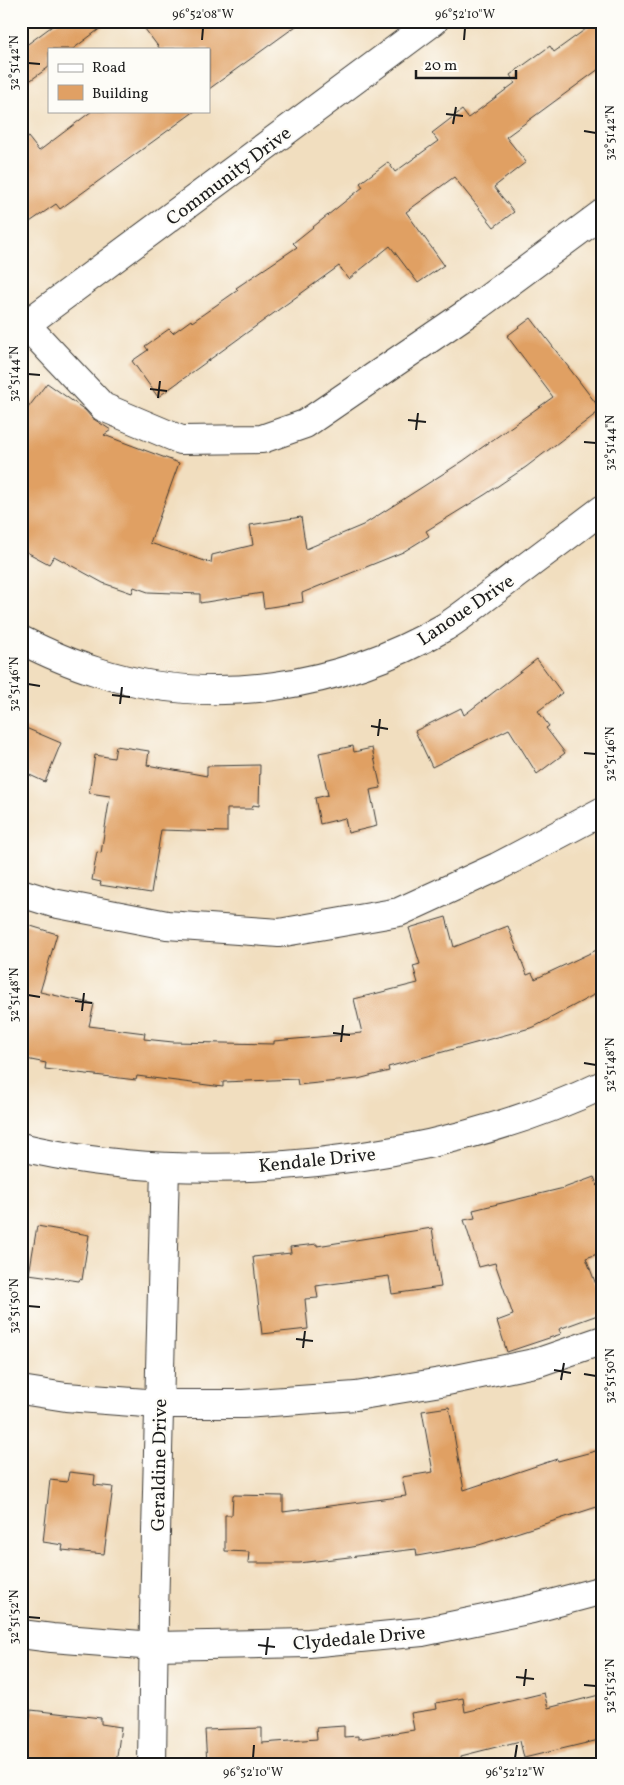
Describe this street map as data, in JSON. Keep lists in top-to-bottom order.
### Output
{
  "streets": {
    "street": [
      "Community Drive",
      "Lanoue Drive",
      "Kendale Drive",
      "Geraldine Drive",
      "Clydedale Drive"
    ]
  },
  "crossings": [
    ["Kendale Drive", "Geraldine Drive"],
    ["Geraldine Drive", "Clydedale Drive"]
  ],
  "legend": ["Road", "Building"],
  "scale_bar": "20 m",
  "coordinates": [
    "96°52'08\"W",
    "96°52'10\"W",
    "32°51'42\"N",
    "32°51'44\"N",
    "32°51'46\"N",
    "32°51'48\"N",
    "32°51'50\"N",
    "32°51'52\"N",
    "96°52'12\"W"
  ]
}
